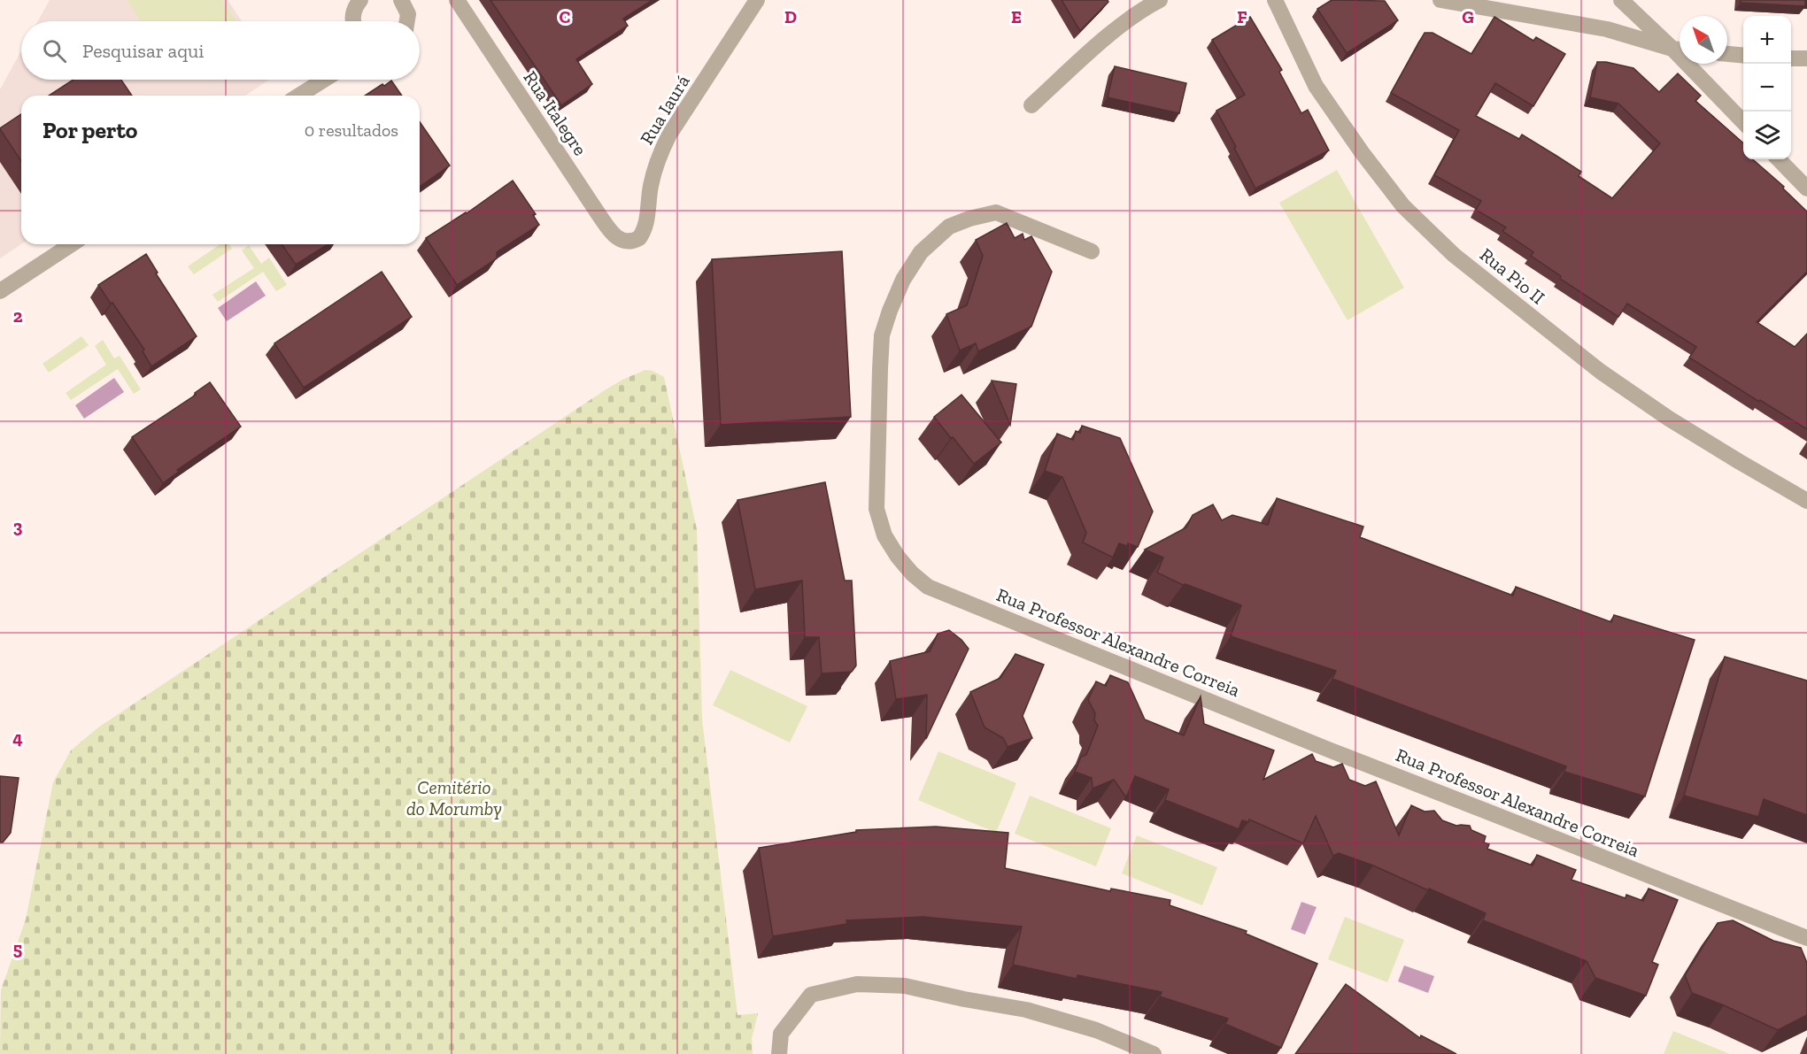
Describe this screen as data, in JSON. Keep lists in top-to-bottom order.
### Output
{
  "streets": {
    "street": [
      "Rua Iaurá",
      "Rua Italegre",
      "Rua Pio II",
      "Rua Professor Alexandre Correia"
    ]
  },
  "crossings": [
    ["Rua Iaurá", "Rua Italegre"]
  ],
  "parks": ["Cemitério do Morumby"],
  "north": "top left",
  "page": {
    "map_buttons": ["+", "−"],
    "search": "Pesquisar aqui",
    "heading": ["Por perto", "0 resultados"]
  },
  "grid": {
    "columns": [
      "C",
      "D",
      "E",
      "F",
      "G"
    ],
    "rows": [
      "2",
      "3",
      "4",
      "5"
    ]
  }
}
